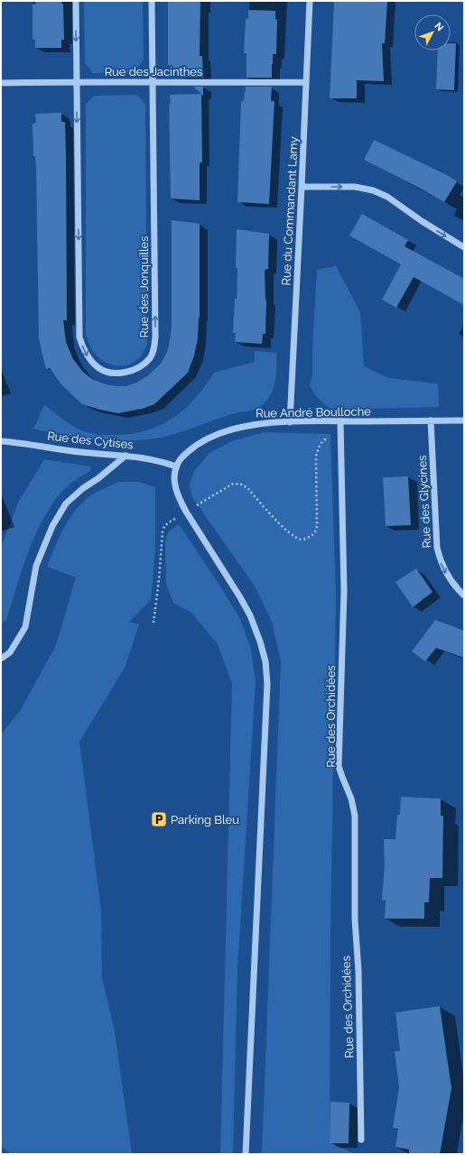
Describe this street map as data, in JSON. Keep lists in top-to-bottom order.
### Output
{
  "streets": {
    "street": [
      "Rue des Jacinthes",
      "Rue du Commandant Lamy",
      "Rue des Jonquilles",
      "Rue André Boulloche",
      "Rue des Cytises",
      "Rue des Glycines",
      "Rue des Orchidées"
    ]
  },
  "crossings": [
    ["Rue des Jacinthes", "Rue du Commandant Lamy"],
    ["Rue des Jacinthes", "Rue des Jonquilles"],
    ["Rue du Commandant Lamy", "Rue André Boulloche"],
    ["Rue André Boulloche", "Rue des Cytises"],
    ["Rue André Boulloche", "Rue des Glycines"],
    ["Rue André Boulloche", "Rue des Orchidées"]
  ],
  "one_way": ["Rue des Glycines"],
  "places": {
    "parking": ["Parking Bleu"]
  },
  "north": "top right"
}
